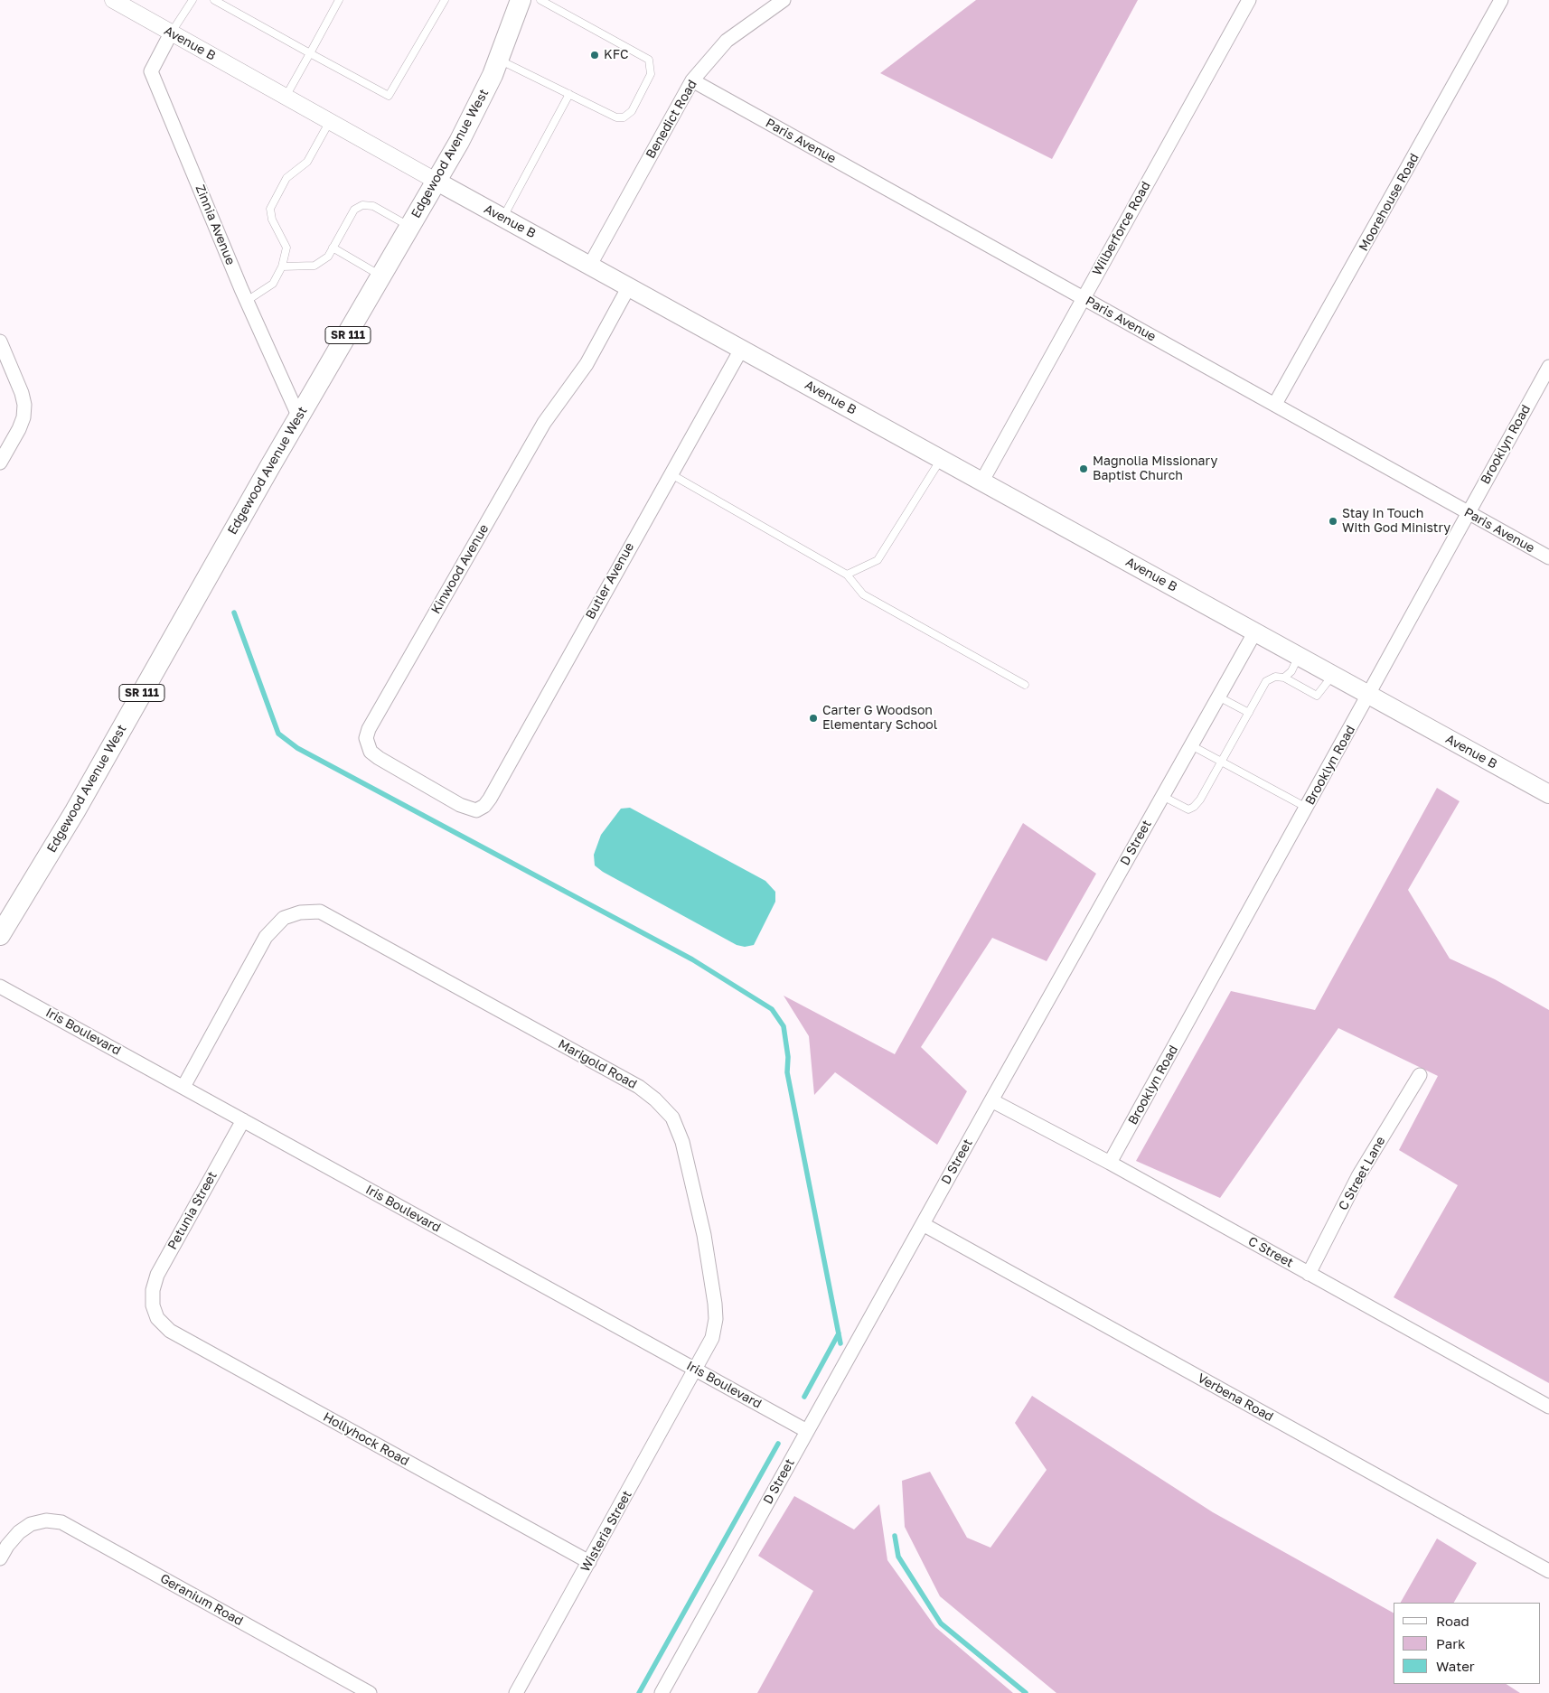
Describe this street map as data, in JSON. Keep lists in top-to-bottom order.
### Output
{
  "streets": {
    "main road": ["Avenue B", "Edgewood Avenue West", "SR 111"],
    "street": [
      "Benedict Road",
      "Paris Avenue",
      "Moorehouse Road",
      "Zinnia Avenue",
      "Wilberforce Road",
      "Brooklyn Road",
      "Kinwood Avenue",
      "Butler Avenue",
      "D Street",
      "Iris Boulevard",
      "Marigold Road",
      "C Street Lane",
      "Petunia Street",
      "C Street",
      "Verbena Road",
      "Hollyhock Road",
      "Wisteria Street",
      "Geranium Road"
    ]
  },
  "crossings": [
    ["Avenue B", "Benedict Road"],
    ["Avenue B", "Edgewood Avenue West"],
    ["Avenue B", "Zinnia Avenue"],
    ["Avenue B", "Wilberforce Road"],
    ["Avenue B", "Brooklyn Road"],
    ["Avenue B", "Kinwood Avenue"],
    ["Avenue B", "Butler Avenue"],
    ["Avenue B", "D Street"],
    ["Benedict Road", "Paris Avenue"],
    ["Paris Avenue", "Moorehouse Road"],
    ["Paris Avenue", "Wilberforce Road"],
    ["Paris Avenue", "Brooklyn Road"],
    ["Edgewood Avenue West", "Zinnia Avenue"],
    ["Brooklyn Road", "C Street"],
    ["Kinwood Avenue", "Butler Avenue"],
    ["D Street", "Iris Boulevard"],
    ["D Street", "C Street"],
    ["D Street", "Verbena Road"],
    ["Iris Boulevard", "Marigold Road"],
    ["Iris Boulevard", "Petunia Street"],
    ["Iris Boulevard", "Wisteria Street"],
    ["Marigold Road", "Wisteria Street"],
    ["C Street Lane", "C Street"],
    ["Petunia Street", "Hollyhock Road"],
    ["Hollyhock Road", "Wisteria Street"]
  ],
  "places": [
    "KFC",
    "Magnolia Missionary Baptist Church",
    "Stay In Touch With God Ministry",
    "Carter G Woodson Elementary School"
  ],
  "legend": ["Road", "Park", "Water"]
}
